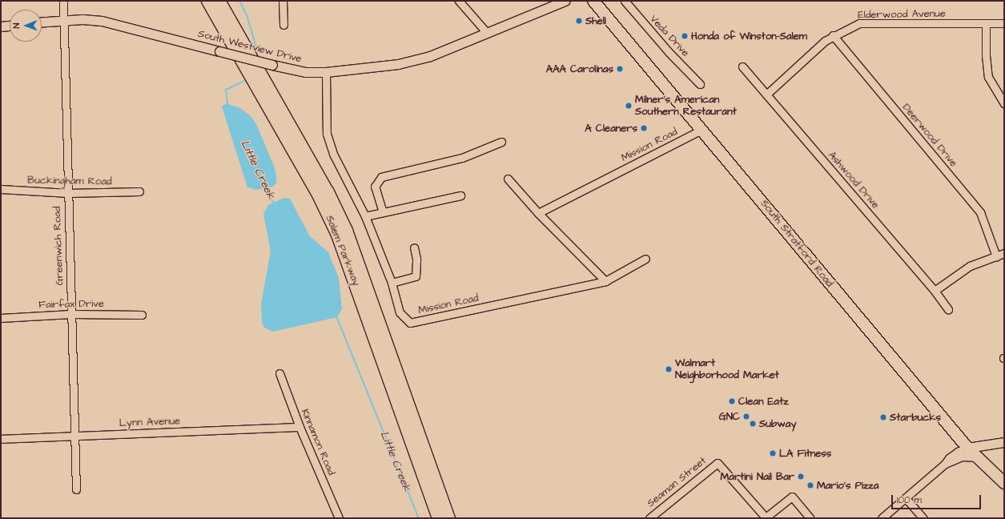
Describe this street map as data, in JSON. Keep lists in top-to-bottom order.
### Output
{
  "streets": {
    "highway": ["Salem Parkway"],
    "main road": ["South Stratford Road"],
    "street": [
      "Elderwood Avenue",
      "Veda Drive",
      "South Westview Drive",
      "Deerwood Drive",
      "Mission Road",
      "Ashwood Drive",
      "Buckingham Road",
      "Greenwich Road",
      "Fairfax Drive",
      "Lynn Avenue",
      "Kinnamon Road",
      "Seaman Street"
    ]
  },
  "crossings": [
    ["Elderwood Avenue", "Deerwood Drive"],
    ["Elderwood Avenue", "Ashwood Drive"],
    ["South Westview Drive", "Mission Road"],
    ["South Westview Drive", "Greenwich Road"],
    ["Mission Road", "South Stratford Road"],
    ["Buckingham Road", "Greenwich Road"],
    ["Greenwich Road", "Fairfax Drive"],
    ["Greenwich Road", "Lynn Avenue"],
    ["Lynn Avenue", "Kinnamon Road"]
  ],
  "water": ["Little Creek"],
  "places": [
    "Shell",
    "Honda of Winston-Salem",
    "AAA Carolinas",
    "Milner's American Southern Restaurant",
    "A Cleaners",
    "Walmart Neighborhood Market",
    "Clean Eatz",
    "GNC",
    "Starbucks",
    "Subway",
    "LA Fitness",
    "Martini Nail Bar",
    "Mario's Pizza"
  ],
  "scale_bar": "100 m",
  "north": "left"
}
